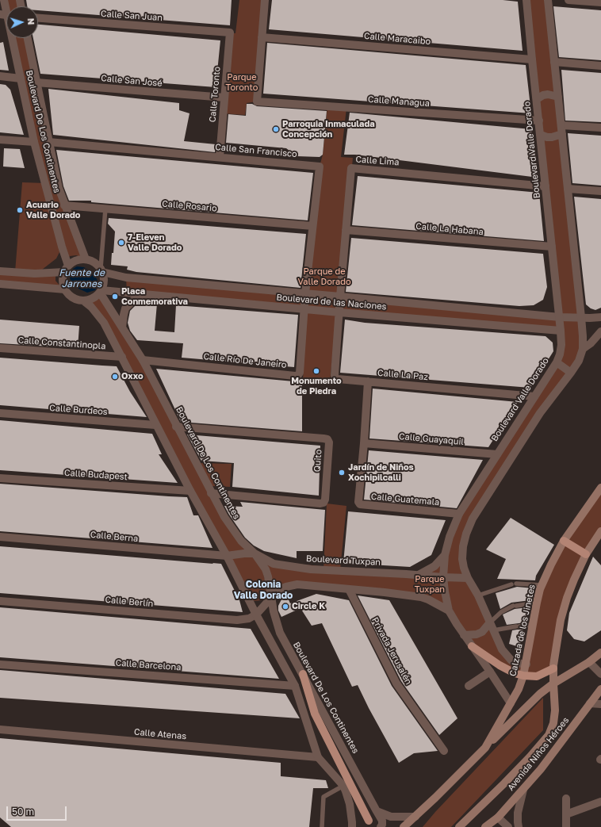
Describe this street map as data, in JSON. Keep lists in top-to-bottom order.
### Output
{
  "streets": {
    "main road": ["Calzada de los Jinetes", "Avenida Niños Héroes"],
    "street": [
      "Calle San Juan",
      "Calle Maracaibo",
      "Calle San José",
      "Calle Toronto",
      "Calle Managua",
      "Boulevard De Los Continentes",
      "Boulevard Valle Dorado",
      "Calle San Francisco",
      "Calle Lima",
      "Calle Rosario",
      "Calle La Habana",
      "Boulevard de las Naciones",
      "Calle Constantinopla",
      "Calle Río De Janeiro",
      "Calle La Paz",
      "Calle Burdeos",
      "Calle Guayaquil",
      "Quito",
      "Calle Budapest",
      "Calle Guatemala",
      "Calle Berna",
      "Boulevard Tuxpan",
      "Calle Berlín",
      "Privada Jerusalén",
      "Calle Barcelona",
      "Calle Atenas"
    ]
  },
  "crossings": [
    ["Calle San Juan", "Calle Toronto"],
    ["Calle Maracaibo", "Calle Managua"],
    ["Calle Maracaibo", "Boulevard Valle Dorado"],
    ["Calle San José", "Calle Toronto"],
    ["Calle San José", "Boulevard De Los Continentes"],
    ["Calle Toronto", "Calle San Francisco"],
    ["Calle Managua", "Boulevard Valle Dorado"],
    ["Boulevard De Los Continentes", "Calle San Francisco"],
    ["Boulevard De Los Continentes", "Calle Rosario"],
    ["Boulevard De Los Continentes", "Boulevard de las Naciones"],
    ["Boulevard De Los Continentes", "Calle Río De Janeiro"],
    ["Boulevard De Los Continentes", "Quito"],
    ["Boulevard De Los Continentes", "Boulevard Tuxpan"],
    ["Boulevard Valle Dorado", "Calle Lima"],
    ["Boulevard Valle Dorado", "Calle La Habana"],
    ["Boulevard Valle Dorado", "Boulevard de las Naciones"],
    ["Boulevard Valle Dorado", "Calle La Paz"],
    ["Boulevard Valle Dorado", "Calle Guayaquil"],
    ["Boulevard Valle Dorado", "Calle Guatemala"],
    ["Boulevard Valle Dorado", "Boulevard Tuxpan"],
    ["Boulevard Valle Dorado", "Calzada de los Jinetes"],
    ["Calle San Francisco", "Calle Rosario"],
    ["Calle San Francisco", "Boulevard de las Naciones"],
    ["Calle San Francisco", "Calle Río De Janeiro"],
    ["Calle Lima", "Calle La Habana"],
    ["Calle Lima", "Boulevard de las Naciones"],
    ["Calle Lima", "Calle La Paz"],
    ["Boulevard de las Naciones", "Calle Río De Janeiro"],
    ["Boulevard de las Naciones", "Calle La Paz"],
    ["Calle La Paz", "Calle Guatemala"],
    ["Calle Guayaquil", "Calle Guatemala"]
  ],
  "districts": ["Colonia Valle Dorado"],
  "water": ["Fuente de Jarrones"],
  "parks": ["Parque Toronto", "Parque de Valle Dorado", "Parque Tuxpan"],
  "places": [
    "Parroquia Inmaculada Concepción",
    "Acuario Valle Dorado",
    "7-Eleven Valle Dorado",
    "Placa Conmemorativa",
    "Monumento de Piedra",
    "Oxxo",
    "Jardín de Niños Xochipilcalli",
    "Circle K"
  ],
  "scale_bar": "50 m",
  "north": "right"
}
